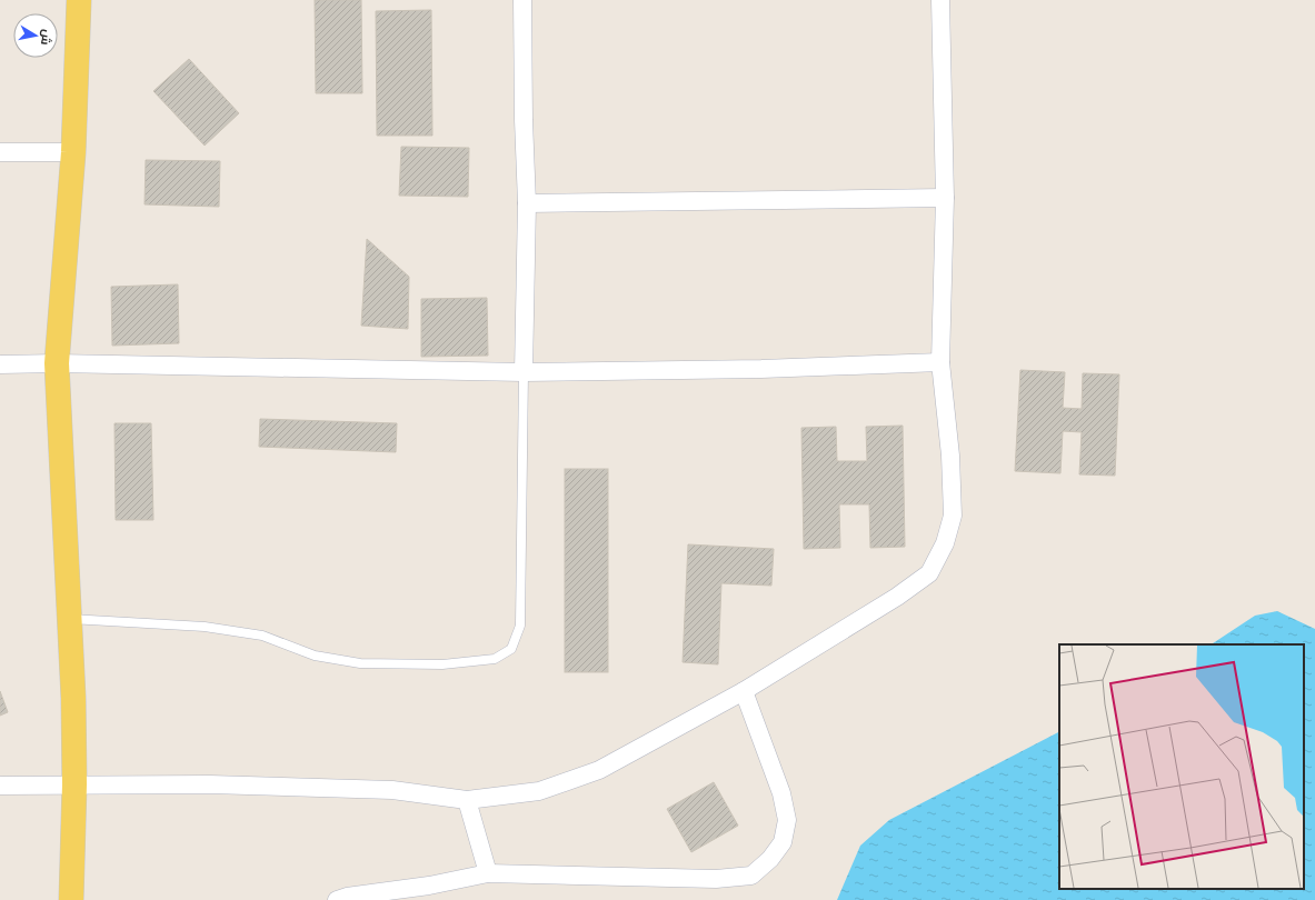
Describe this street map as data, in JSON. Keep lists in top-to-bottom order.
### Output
{
  "north": "right"
}
